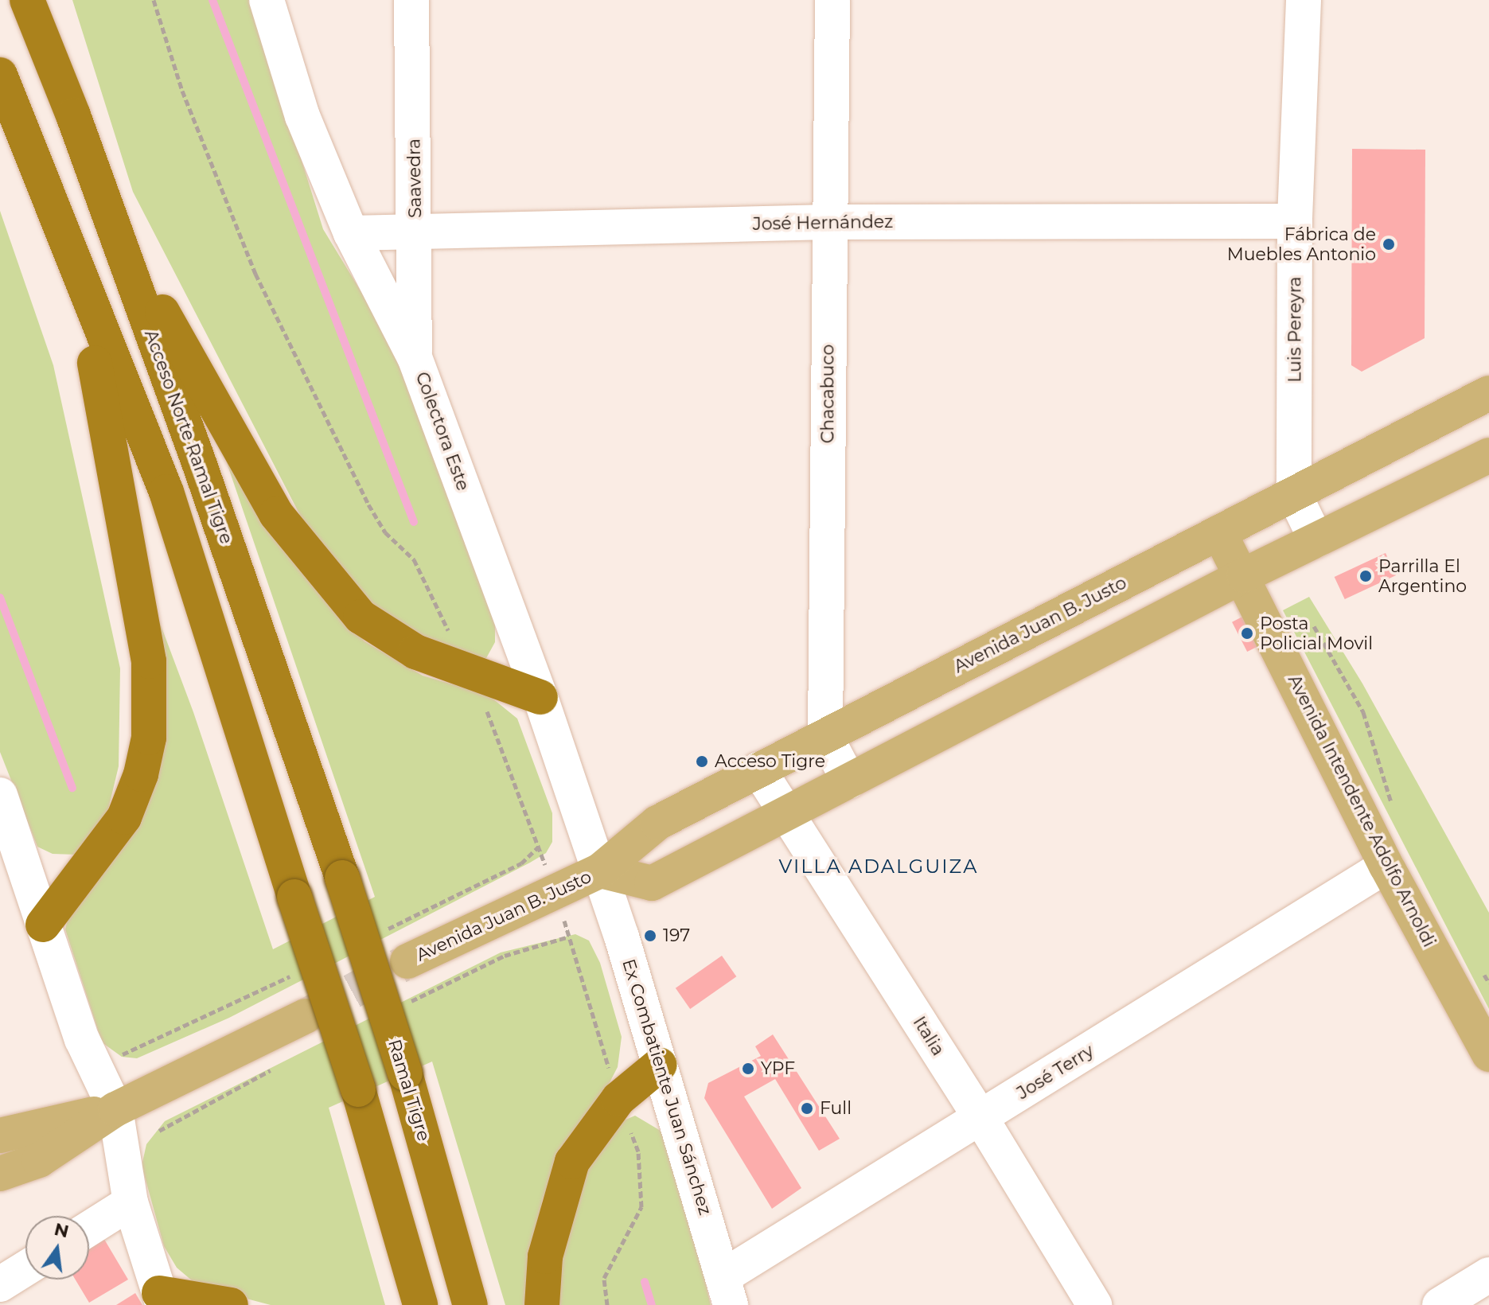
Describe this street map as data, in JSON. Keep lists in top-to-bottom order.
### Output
{
  "streets": {
    "highway": ["Acceso Norte Ramal Tigre", "Ramal Tigre"],
    "main road": ["Avenida Juan B. Justo", "Avenida Intendente Adolfo Arnoldi"],
    "street": [
      "Saavedra",
      "José Hernández",
      "Luis Pereyra",
      "Chacabuco",
      "Colectora Este",
      "Italia",
      "José Terry",
      "Ex Combatiente Juan Sánchez"
    ]
  },
  "crossings": [
    ["Saavedra", "José Hernández"],
    ["Saavedra", "Colectora Este"],
    ["José Hernández", "Luis Pereyra"],
    ["José Hernández", "Chacabuco"],
    ["José Hernández", "Colectora Este"],
    ["Luis Pereyra", "Avenida Juan B. Justo"],
    ["Chacabuco", "Avenida Juan B. Justo"],
    ["Colectora Este", "Avenida Juan B. Justo"],
    ["Colectora Este", "Ex Combatiente Juan Sánchez"],
    ["Acceso Norte Ramal Tigre", "Ramal Tigre"],
    ["Avenida Juan B. Justo", "Avenida Intendente Adolfo Arnoldi"],
    ["Avenida Juan B. Justo", "Italia"],
    ["Avenida Juan B. Justo", "Ex Combatiente Juan Sánchez"],
    ["Avenida Intendente Adolfo Arnoldi", "José Terry"],
    ["Italia", "José Terry"],
    ["José Terry", "Ex Combatiente Juan Sánchez"]
  ],
  "districts": ["VILLA ADALGUIZA"],
  "places": [
    "Fábrica de Muebles Antonio",
    "Parrilla El Argentino",
    "Posta Policial Movil",
    "Acceso Tigre",
    "197",
    "YPF",
    "Full"
  ],
  "north": "top"
}
